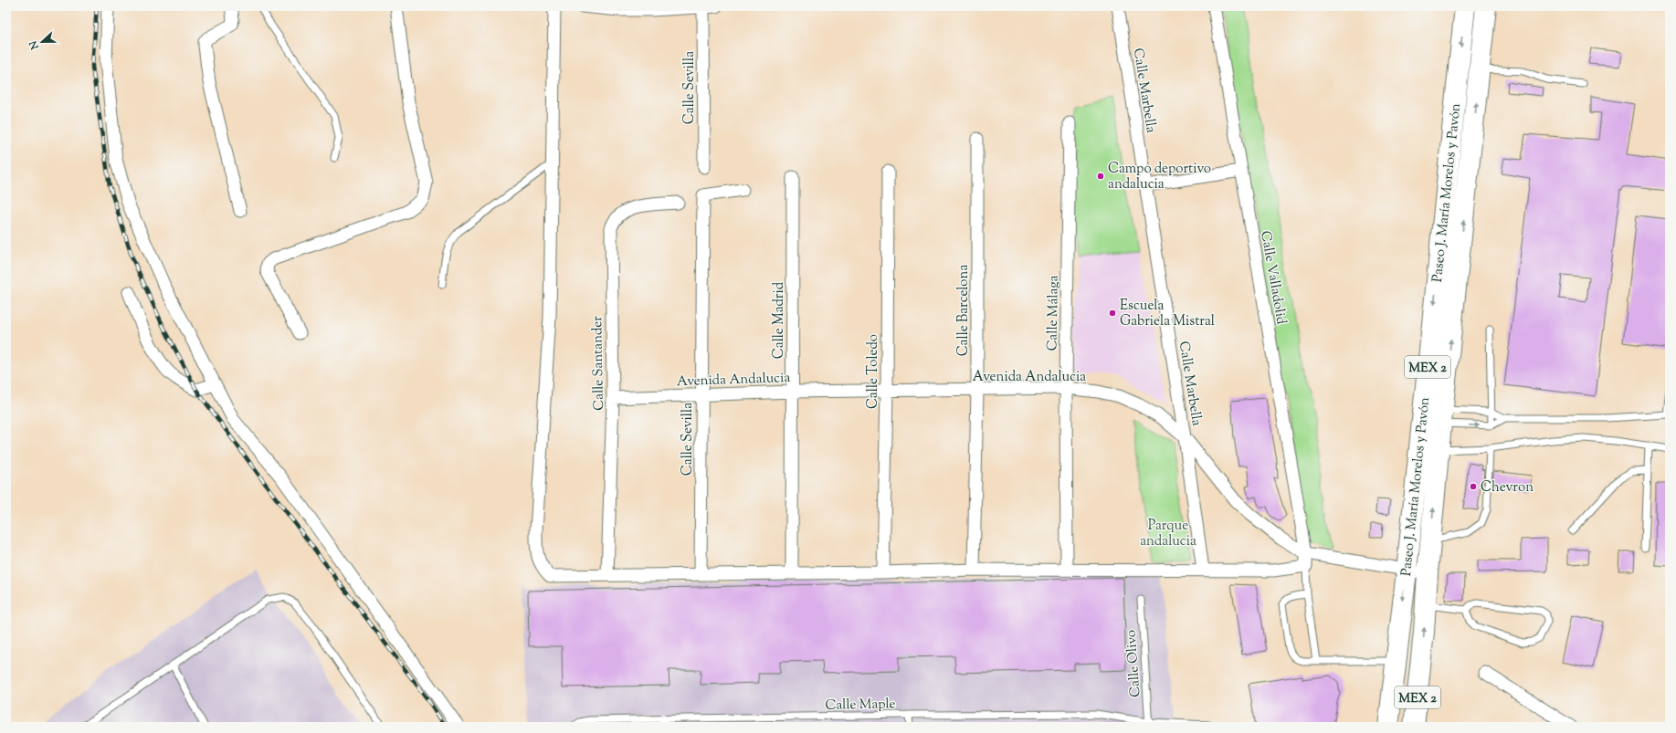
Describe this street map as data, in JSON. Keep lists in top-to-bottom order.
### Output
{
  "streets": {
    "highway": ["Paseo J. María Morelos y Pavón", "MEX 2"],
    "street": [
      "Calle Sevilla",
      "Calle Marbella",
      "Calle Valladolid",
      "Calle Barcelona",
      "Calle Málaga",
      "Calle Madrid",
      "Calle Santander",
      "Calle Toledo",
      "Avenida Andalucia"
    ],
    "lane": ["Calle Olivo", "Calle Maple"]
  },
  "crossings": [
    ["Calle Sevilla", "Avenida Andalucia"],
    ["Calle Marbella", "Avenida Andalucia"],
    ["Paseo J. María Morelos y Pavón", "Avenida Andalucia"],
    ["Calle Valladolid", "Avenida Andalucia"],
    ["Calle Barcelona", "Avenida Andalucia"],
    ["Calle Málaga", "Avenida Andalucia"],
    ["Calle Madrid", "Avenida Andalucia"],
    ["Calle Santander", "Avenida Andalucia"],
    ["Calle Toledo", "Avenida Andalucia"],
    ["Calle Olivo", "Calle Maple"]
  ],
  "parks": ["Parque andalucia"],
  "places": ["Campo deportivo andalucia", "Escuela Gabriela Mistral", "Chevron"],
  "north": "left"
}
